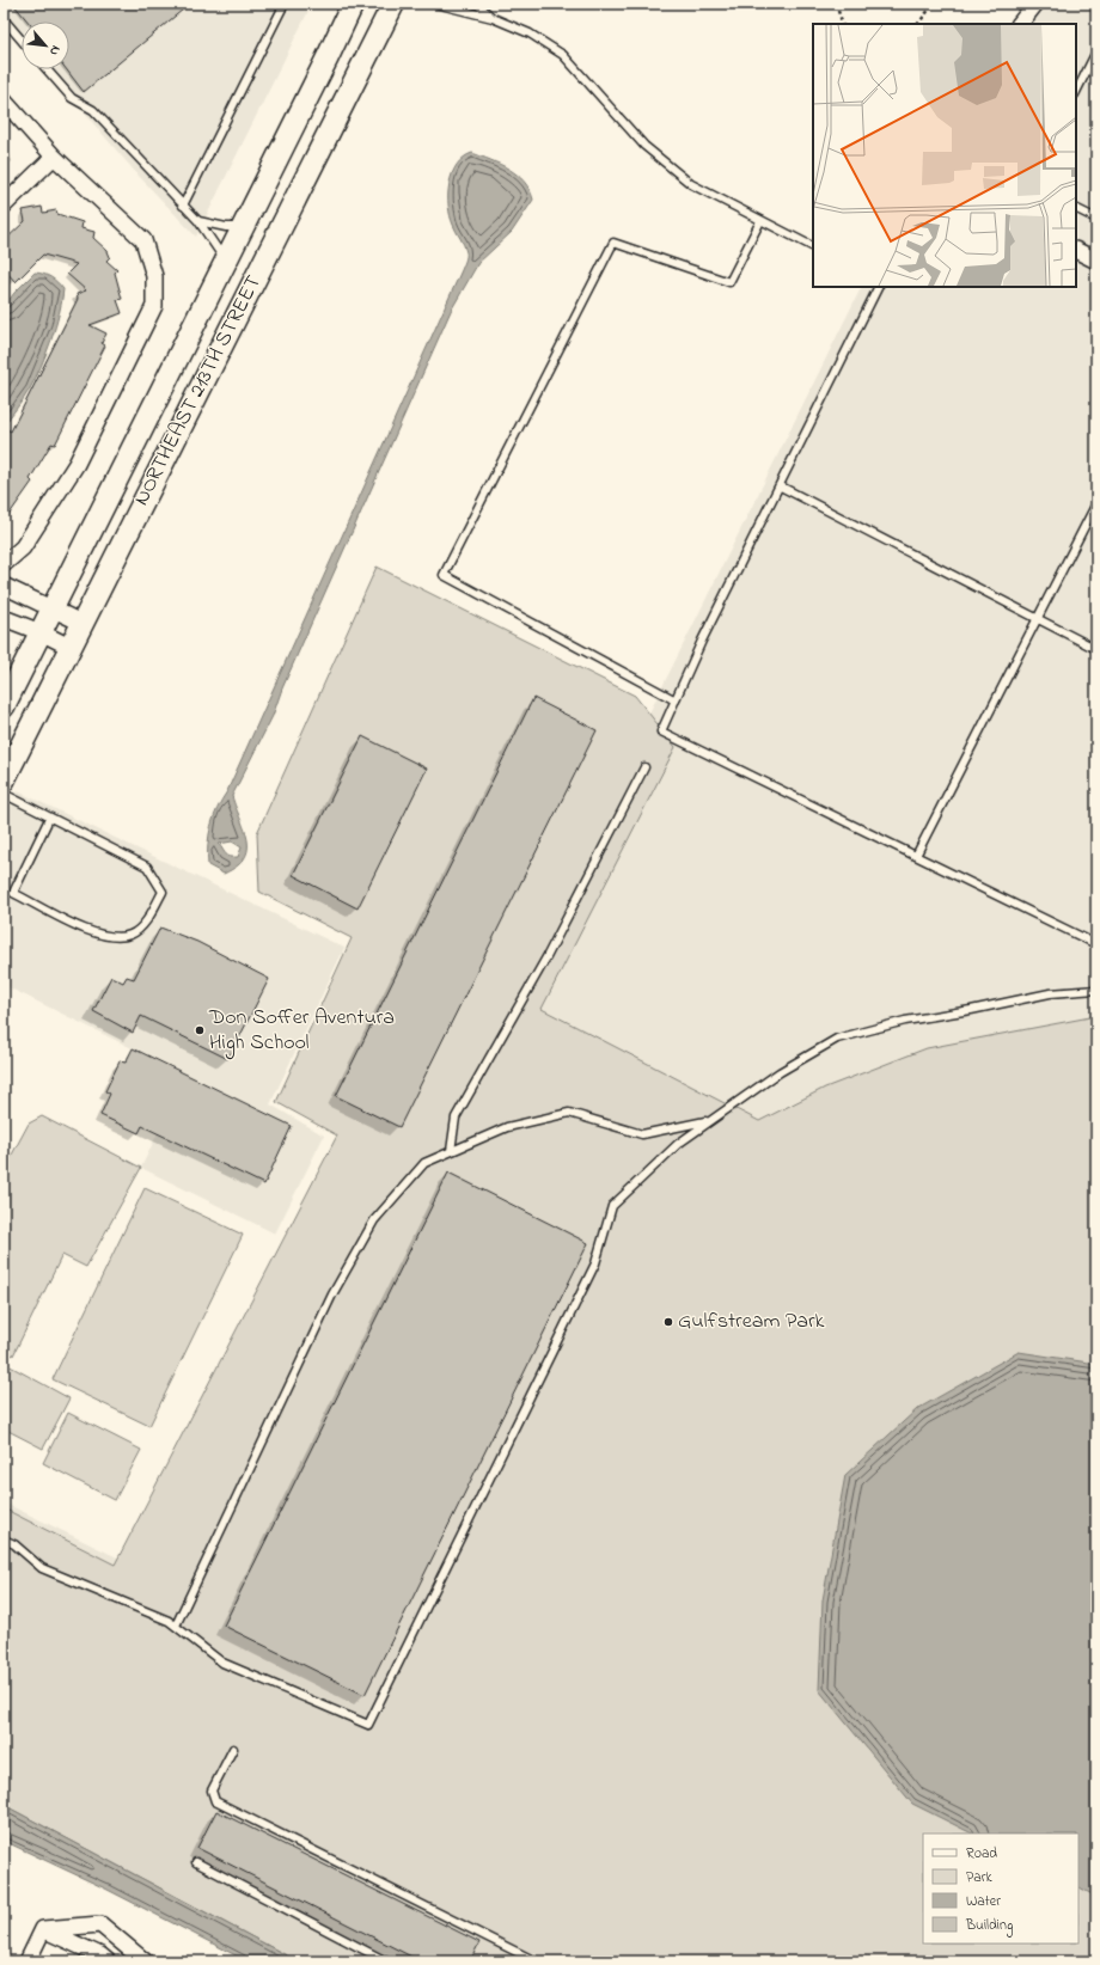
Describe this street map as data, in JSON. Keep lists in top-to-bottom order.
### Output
{
  "streets": {
    "street": ["NORTHEAST 213TH STREET"]
  },
  "places": ["Don Soffer Aventura High School", "Gulfstream Park"],
  "legend": [
    "Road",
    "Park",
    "Water",
    "Building"
  ],
  "north": "bottom right"
}
